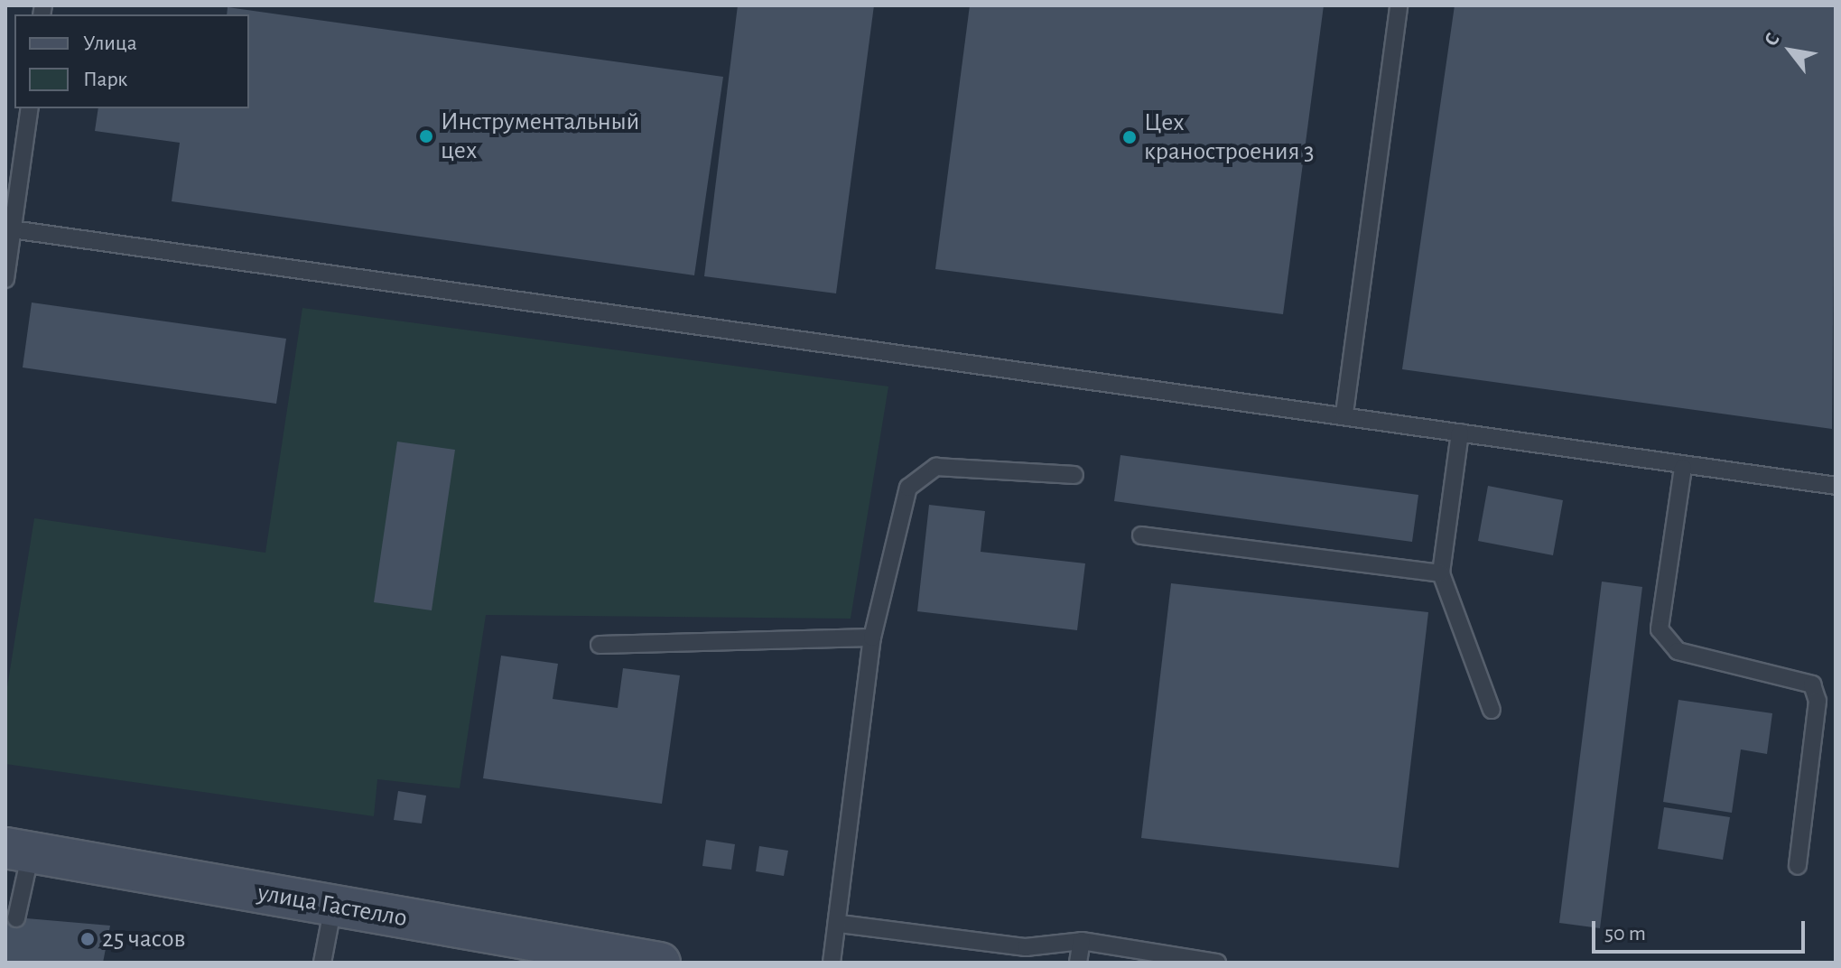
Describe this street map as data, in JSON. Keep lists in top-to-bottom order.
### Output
{
  "streets": {
    "main road": ["улица Гастелло"]
  },
  "places": ["Инструментальный цех", "Цех краностроения 3", "25 часов"],
  "legend": ["Улица", "Парк"],
  "scale_bar": "50 m",
  "north": "top left"
}
